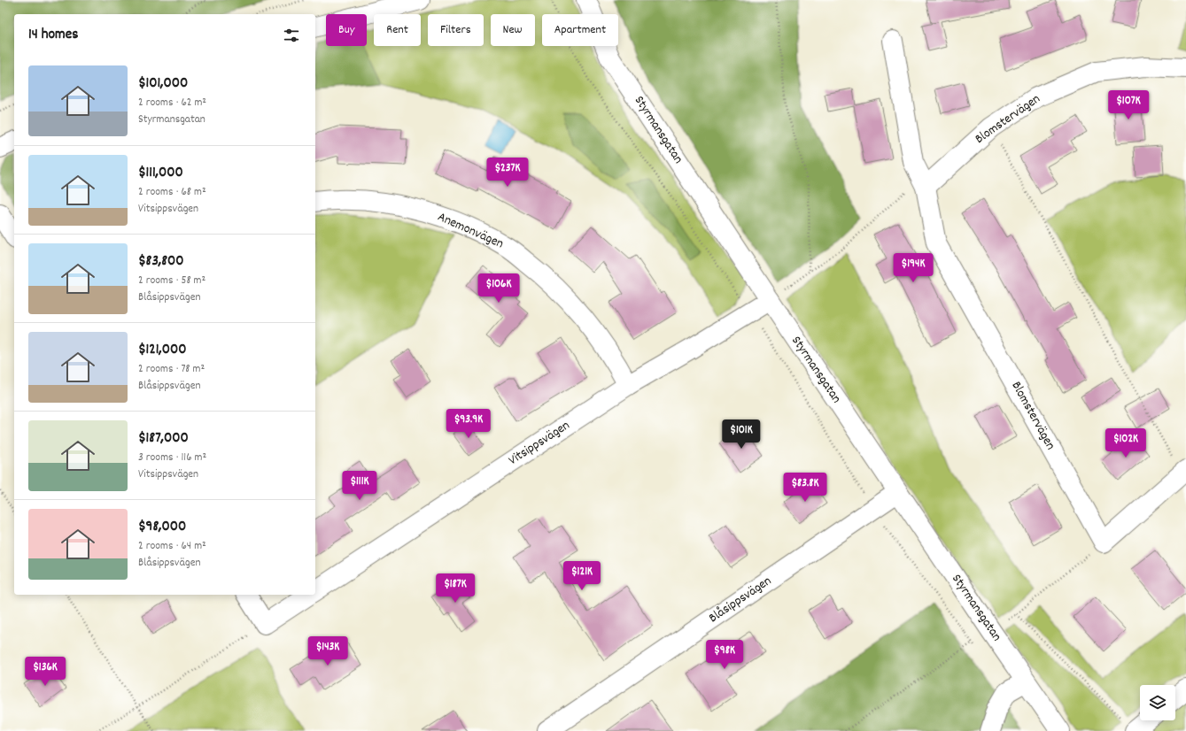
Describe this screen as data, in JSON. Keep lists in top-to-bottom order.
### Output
{
  "streets": {
    "street": [
      "Blomstervägen",
      "Styrmansgatan",
      "Anemonvägen",
      "Vitsippsvägen",
      "Blåsippsvägen"
    ]
  },
  "crossings": [
    ["Styrmansgatan", "Vitsippsvägen"],
    ["Styrmansgatan", "Blåsippsvägen"],
    ["Anemonvägen", "Vitsippsvägen"]
  ],
  "page": {
    "chip": [
      "Buy",
      "Rent",
      "Filters",
      "New",
      "Apartment"
    ],
    "heading": "14 homes",
    "list": [
      {
        "name": "$101,000",
        "note": "2 rooms · 62 m² · Styrmansgatan"
      },
      {
        "name": "$111,000",
        "note": "2 rooms · 68 m² · Vitsippsvägen"
      },
      {
        "name": "$83,800",
        "note": "2 rooms · 58 m² · Blåsippsvägen"
      },
      {
        "name": "$121,000",
        "note": "2 rooms · 78 m² · Blåsippsvägen"
      },
      {
        "name": "$187,000",
        "note": "3 rooms · 116 m² · Vitsippsvägen"
      },
      {
        "name": "$98,000",
        "note": "2 rooms · 64 m² · Blåsippsvägen"
      }
    ],
    "price": [
      "$107K",
      "$237K",
      "$194K",
      "$106K",
      "$93.9K",
      "$101K",
      "$102K",
      "$111K",
      "$83.8K",
      "$121K",
      "$187K",
      "$143K",
      "$98K",
      "$136K"
    ]
  }
}
